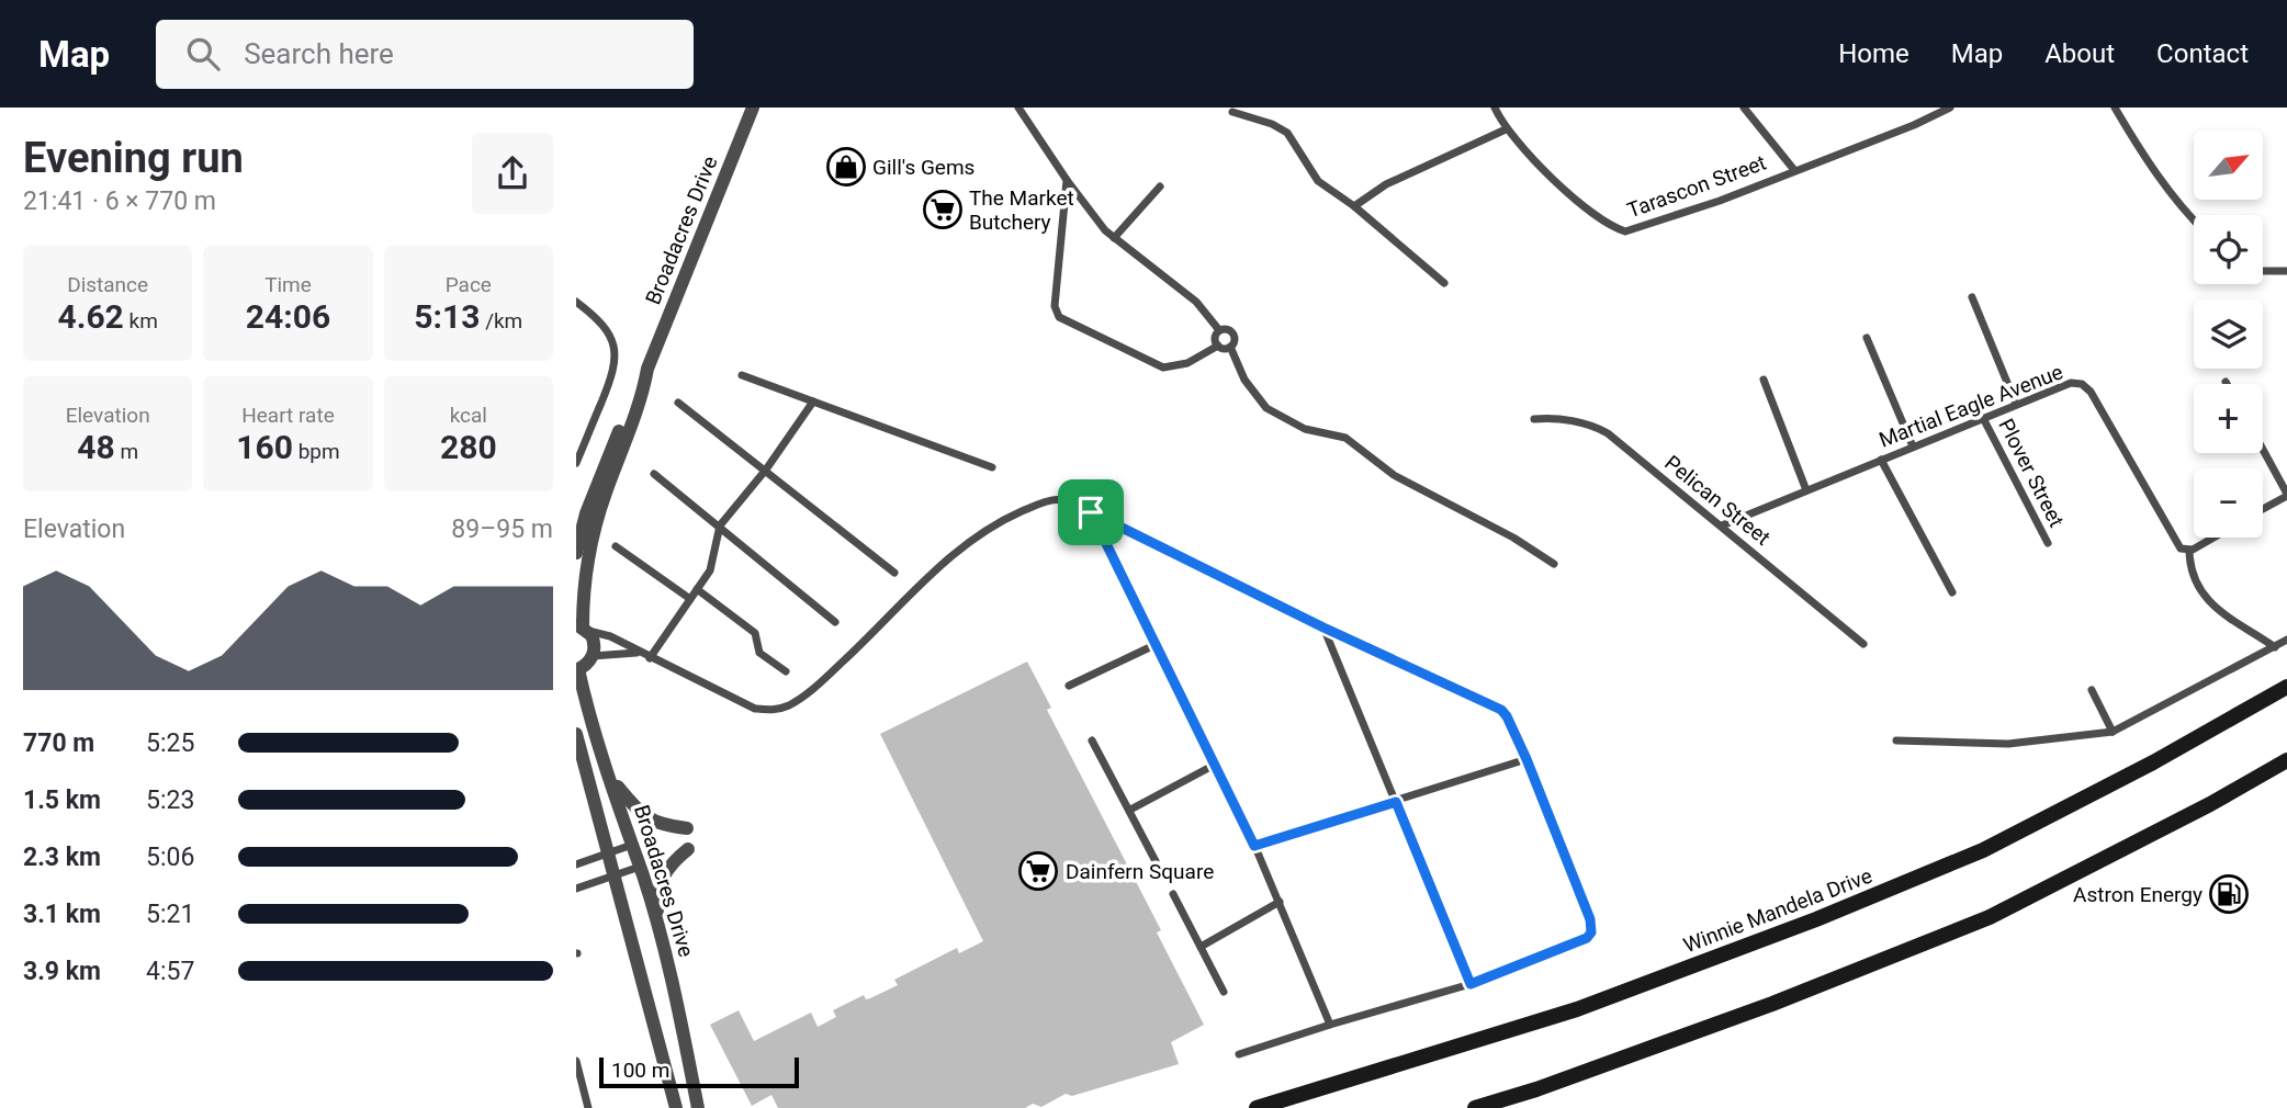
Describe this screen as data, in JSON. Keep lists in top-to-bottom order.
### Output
{
  "streets": {
    "main road": ["Winnie Mandela Drive"],
    "street": [
      "Tarascon Street",
      "Broadacres Drive",
      "Martial Eagle Avenue",
      "Plover Street",
      "Pelican Street"
    ]
  },
  "crossings": [
    ["Martial Eagle Avenue", "Plover Street"],
    ["Martial Eagle Avenue", "Pelican Street"]
  ],
  "places": {
    "shop": ["Gill's Gems"],
    "supermarket": ["The Market Butchery", "Dainfern Square"],
    "fuel station": ["Astron Energy"]
  },
  "scale_bar": "100 m",
  "north": "top right",
  "page": {
    "header": "Map",
    "search": "Search here",
    "nav": [
      "Home",
      "Map",
      "About",
      "Contact"
    ],
    "heading": ["Evening run", "21:41 · 6 × 770 m"],
    "map_buttons": ["+", "−"],
    "stats": [
      ["Distance", "4.62 km"],
      ["Time", "24:06"],
      ["Pace", "5:13 /km"],
      ["Elevation", "48 m"],
      ["Heart rate", "160 bpm"],
      ["kcal", "280"]
    ],
    "chart": ["Elevation", "89–95 m"],
    "list": [
      {
        "name": "770 m",
        "note": "5:25"
      },
      {
        "name": "1.5 km",
        "note": "5:23"
      },
      {
        "name": "2.3 km",
        "note": "5:06"
      },
      {
        "name": "3.1 km",
        "note": "5:21"
      },
      {
        "name": "3.9 km",
        "note": "4:57"
      }
    ],
    "scale": "100 m"
  }
}
